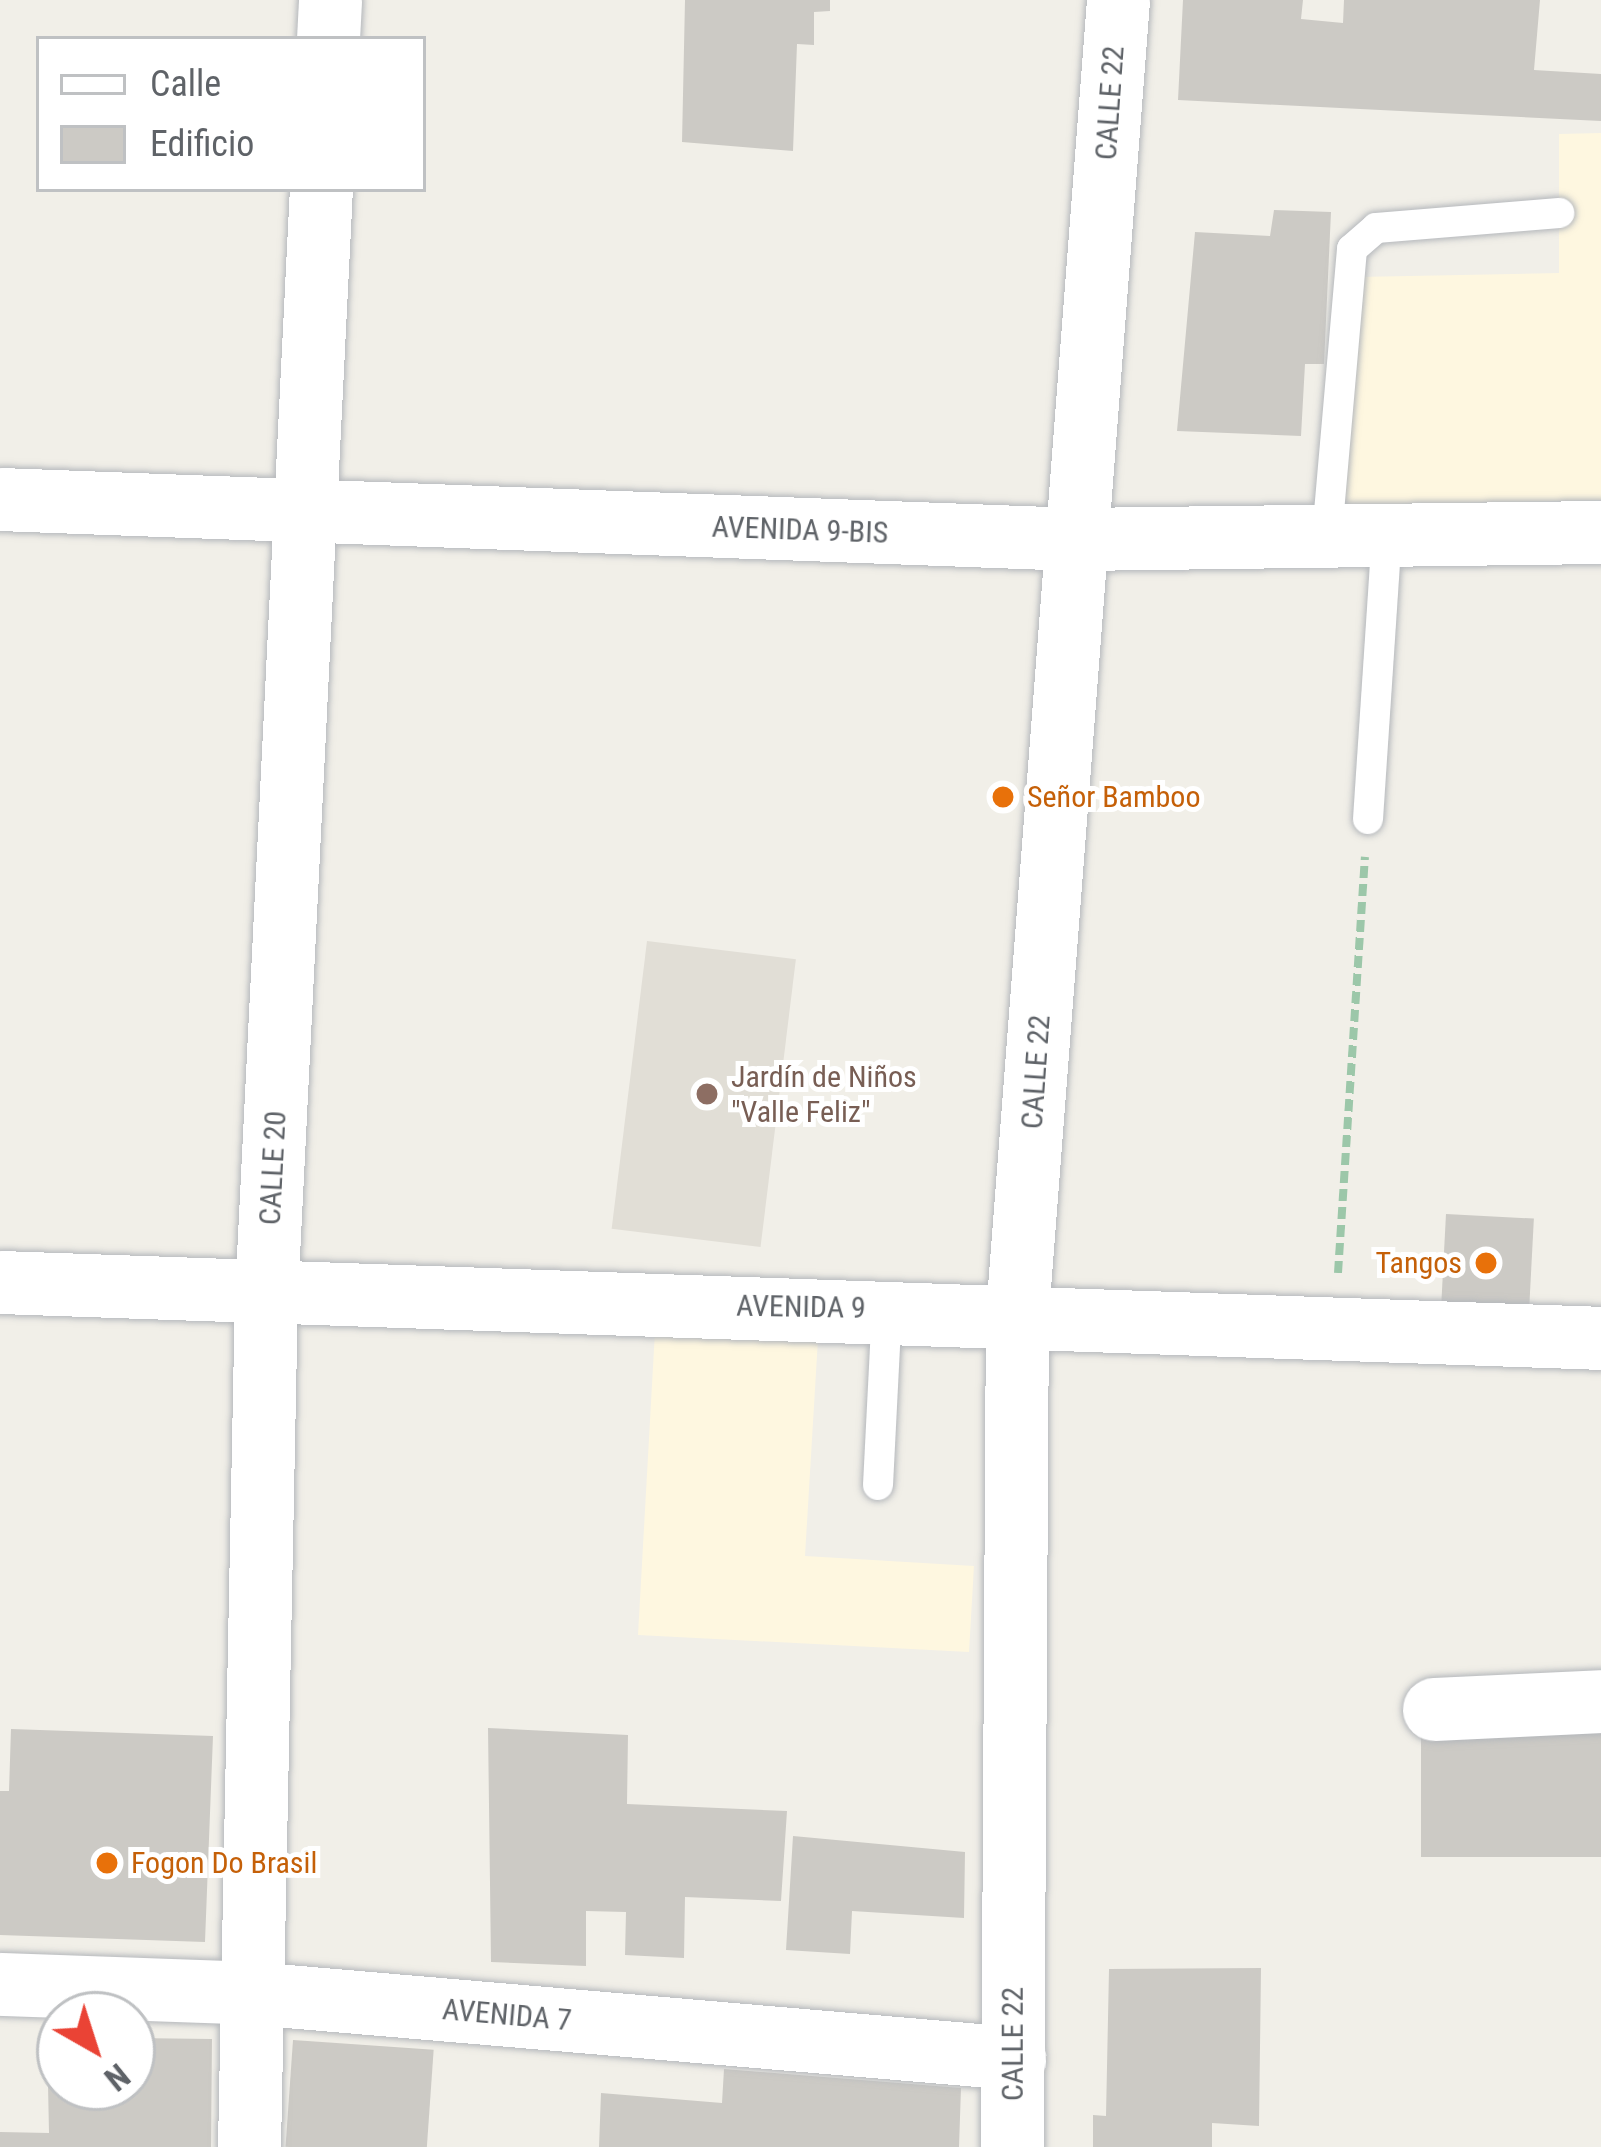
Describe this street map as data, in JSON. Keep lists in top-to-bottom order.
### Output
{
  "streets": {
    "street": [
      "CALLE 22",
      "AVENIDA 9-BIS",
      "CALLE 20",
      "AVENIDA 9",
      "AVENIDA 7"
    ]
  },
  "crossings": [
    ["CALLE 22", "AVENIDA 9-BIS"],
    ["CALLE 22", "AVENIDA 9"],
    ["CALLE 22", "AVENIDA 7"],
    ["AVENIDA 9-BIS", "CALLE 20"],
    ["CALLE 20", "AVENIDA 9"],
    ["CALLE 20", "AVENIDA 7"]
  ],
  "places": [
    "Señor Bamboo",
    "Jardín de Niños \"Valle Feliz\"",
    "Tangos",
    "Fogon Do Brasil"
  ],
  "legend": ["Calle", "Edificio"],
  "north": "bottom right"
}
